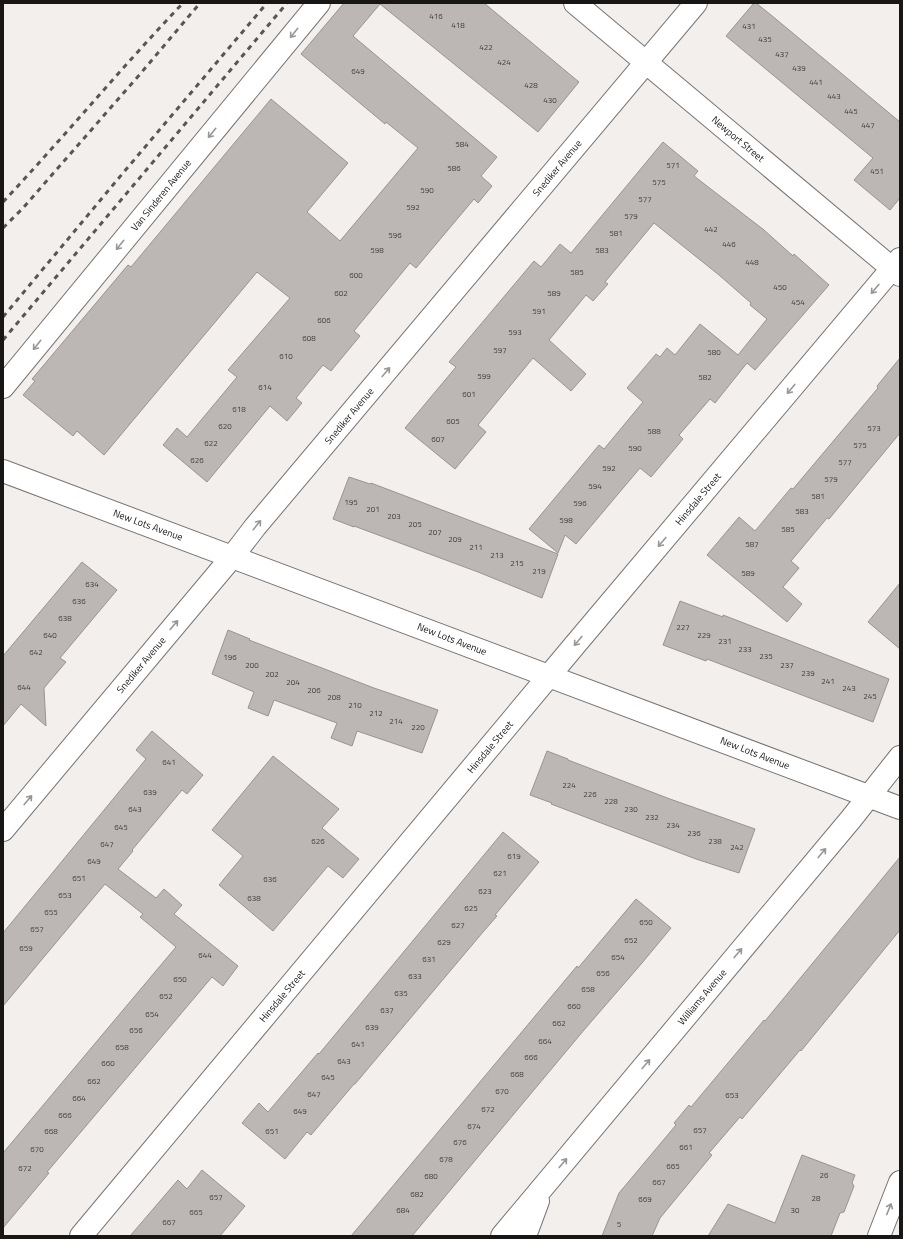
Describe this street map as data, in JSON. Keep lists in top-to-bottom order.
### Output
{
  "streets": {
    "street": [
      "Newport Street",
      "Snediker Avenue",
      "Van Sinderen Avenue",
      "Hinsdale Street",
      "New Lots Avenue",
      "Williams Avenue"
    ]
  },
  "crossings": [
    ["Newport Street", "Snediker Avenue"],
    ["Newport Street", "Hinsdale Street"],
    ["Snediker Avenue", "New Lots Avenue"],
    ["Hinsdale Street", "New Lots Avenue"],
    ["New Lots Avenue", "Williams Avenue"]
  ],
  "one_way": [
    "Snediker Avenue",
    "Van Sinderen Avenue",
    "Hinsdale Street",
    "Williams Avenue"
  ],
  "house_numbers": [
    "416",
    "418",
    "431",
    "435",
    "422",
    "437",
    "424",
    "439",
    "649",
    "441",
    "428",
    "443",
    "430",
    "445",
    "447",
    "584",
    "571",
    "586",
    "451",
    "575",
    "590",
    "577",
    "592",
    "579",
    "442",
    "581",
    "596",
    "446",
    "598",
    "583",
    "448",
    "585",
    "600",
    "450",
    "602",
    "589",
    "454",
    "591",
    "606",
    "593",
    "608",
    "597",
    "580",
    "610",
    "599",
    "582",
    "614",
    "601",
    "618",
    "605",
    "620",
    "573",
    "588",
    "607",
    "622",
    "575",
    "590",
    "626",
    "577",
    "592",
    "579",
    "594",
    "581",
    "195",
    "596",
    "201",
    "583",
    "203",
    "598",
    "205",
    "585",
    "207",
    "209",
    "587",
    "211",
    "213",
    "215",
    "219",
    "589",
    "634",
    "636",
    "638",
    "227",
    "640",
    "229",
    "231",
    "233",
    "642",
    "235",
    "196",
    "200",
    "237",
    "239",
    "202",
    "241",
    "204",
    "644",
    "243",
    "206",
    "245",
    "208",
    "210",
    "212",
    "214",
    "220",
    "641",
    "224",
    "639",
    "226",
    "228",
    "643",
    "230",
    "232",
    "234",
    "645",
    "236",
    "626",
    "238",
    "647",
    "242",
    "619",
    "649",
    "621",
    "651",
    "636",
    "623",
    "653",
    "638",
    "625",
    "655",
    "650",
    "627",
    "657",
    "652",
    "629",
    "659",
    "644",
    "654",
    "631",
    "656",
    "633",
    "650",
    "658",
    "635",
    "652",
    "660",
    "637",
    "654",
    "662",
    "639",
    "656",
    "664",
    "641",
    "658",
    "666",
    "643",
    "660",
    "668",
    "645",
    "662",
    "670",
    "647",
    "653",
    "664",
    "672",
    "649",
    "666",
    "674",
    "657",
    "668",
    "651",
    "676",
    "661",
    "670",
    "678",
    "665",
    "672",
    "26",
    "680",
    "667",
    "682",
    "657",
    "28",
    "669",
    "684",
    "30",
    "665",
    "667",
    "5"
  ]
}
